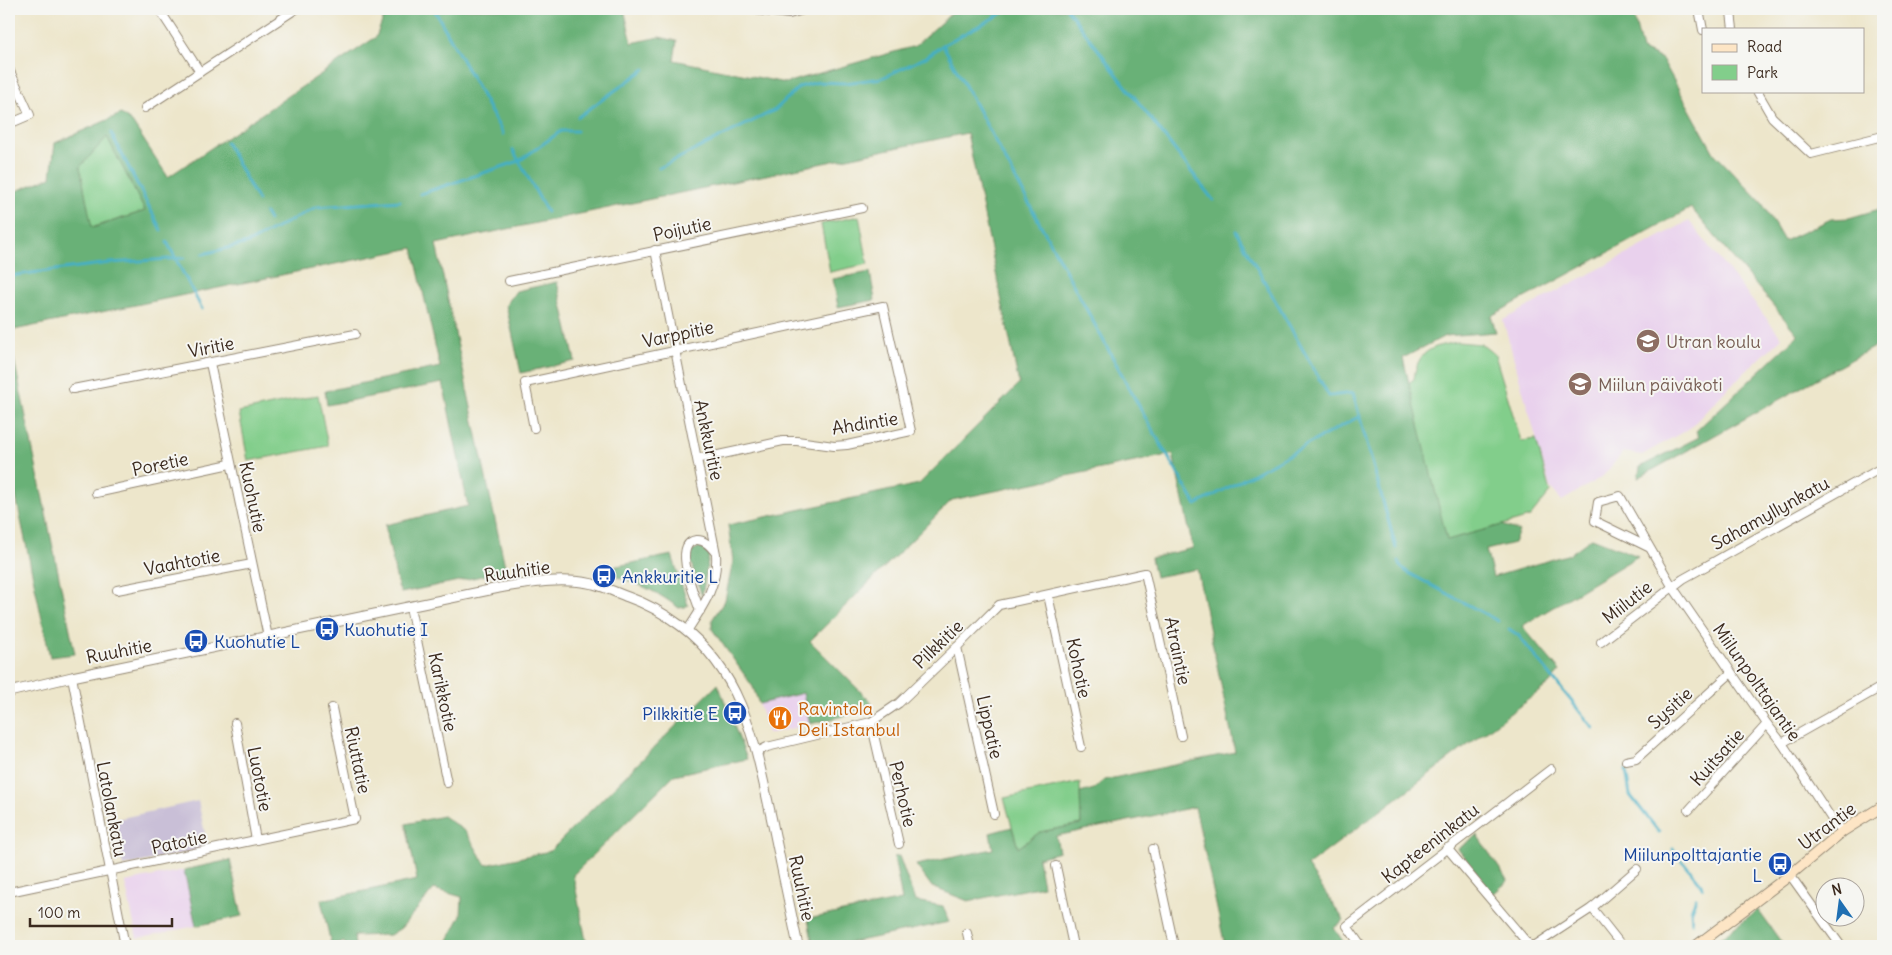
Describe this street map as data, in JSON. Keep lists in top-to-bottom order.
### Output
{
  "streets": {
    "main road": ["Utrantie"],
    "street": [
      "Poijutie",
      "Varppitie",
      "Viritie",
      "Ahdintie",
      "Ankkuritie",
      "Poretie",
      "Kuohutie",
      "Sahamyllynkatu",
      "Vaahtotie",
      "Ruuhitie",
      "Miilutie",
      "Pilkkitie",
      "Atraintie",
      "Kohotie",
      "Miilunpolttajantie",
      "Karikkotie",
      "Sysitie",
      "Lippatie",
      "Kuitsatie",
      "Riuttatie",
      "Luototie",
      "Perhotie",
      "Latolankatu",
      "Patotie",
      "Kapteeninkatu"
    ]
  },
  "crossings": [
    ["Poijutie", "Ankkuritie"],
    ["Varppitie", "Ahdintie"],
    ["Varppitie", "Ankkuritie"],
    ["Viritie", "Kuohutie"],
    ["Ahdintie", "Ankkuritie"],
    ["Ankkuritie", "Ruuhitie"],
    ["Poretie", "Kuohutie"],
    ["Kuohutie", "Vaahtotie"],
    ["Kuohutie", "Ruuhitie"],
    ["Sahamyllynkatu", "Miilutie"],
    ["Sahamyllynkatu", "Miilunpolttajantie"],
    ["Ruuhitie", "Pilkkitie"],
    ["Ruuhitie", "Karikkotie"],
    ["Ruuhitie", "Latolankatu"],
    ["Miilutie", "Miilunpolttajantie"],
    ["Pilkkitie", "Atraintie"],
    ["Pilkkitie", "Kohotie"],
    ["Pilkkitie", "Lippatie"],
    ["Pilkkitie", "Perhotie"],
    ["Miilunpolttajantie", "Sysitie"],
    ["Miilunpolttajantie", "Kuitsatie"],
    ["Miilunpolttajantie", "Utrantie"],
    ["Riuttatie", "Patotie"],
    ["Luototie", "Patotie"],
    ["Latolankatu", "Patotie"]
  ],
  "places": {
    "school or university": ["Utran koulu", "Miilun päiväkoti"],
    "bus stop": [
      "Ankkuritie L",
      "Kuohutie I",
      "Kuohutie L",
      "Pilkkitie E",
      "Miilunpolttajantie L"
    ],
    "restaurant": ["Ravintola Deli Istanbul"]
  },
  "legend": ["Road", "Park"],
  "scale_bar": "100 m",
  "north": "top"
}
